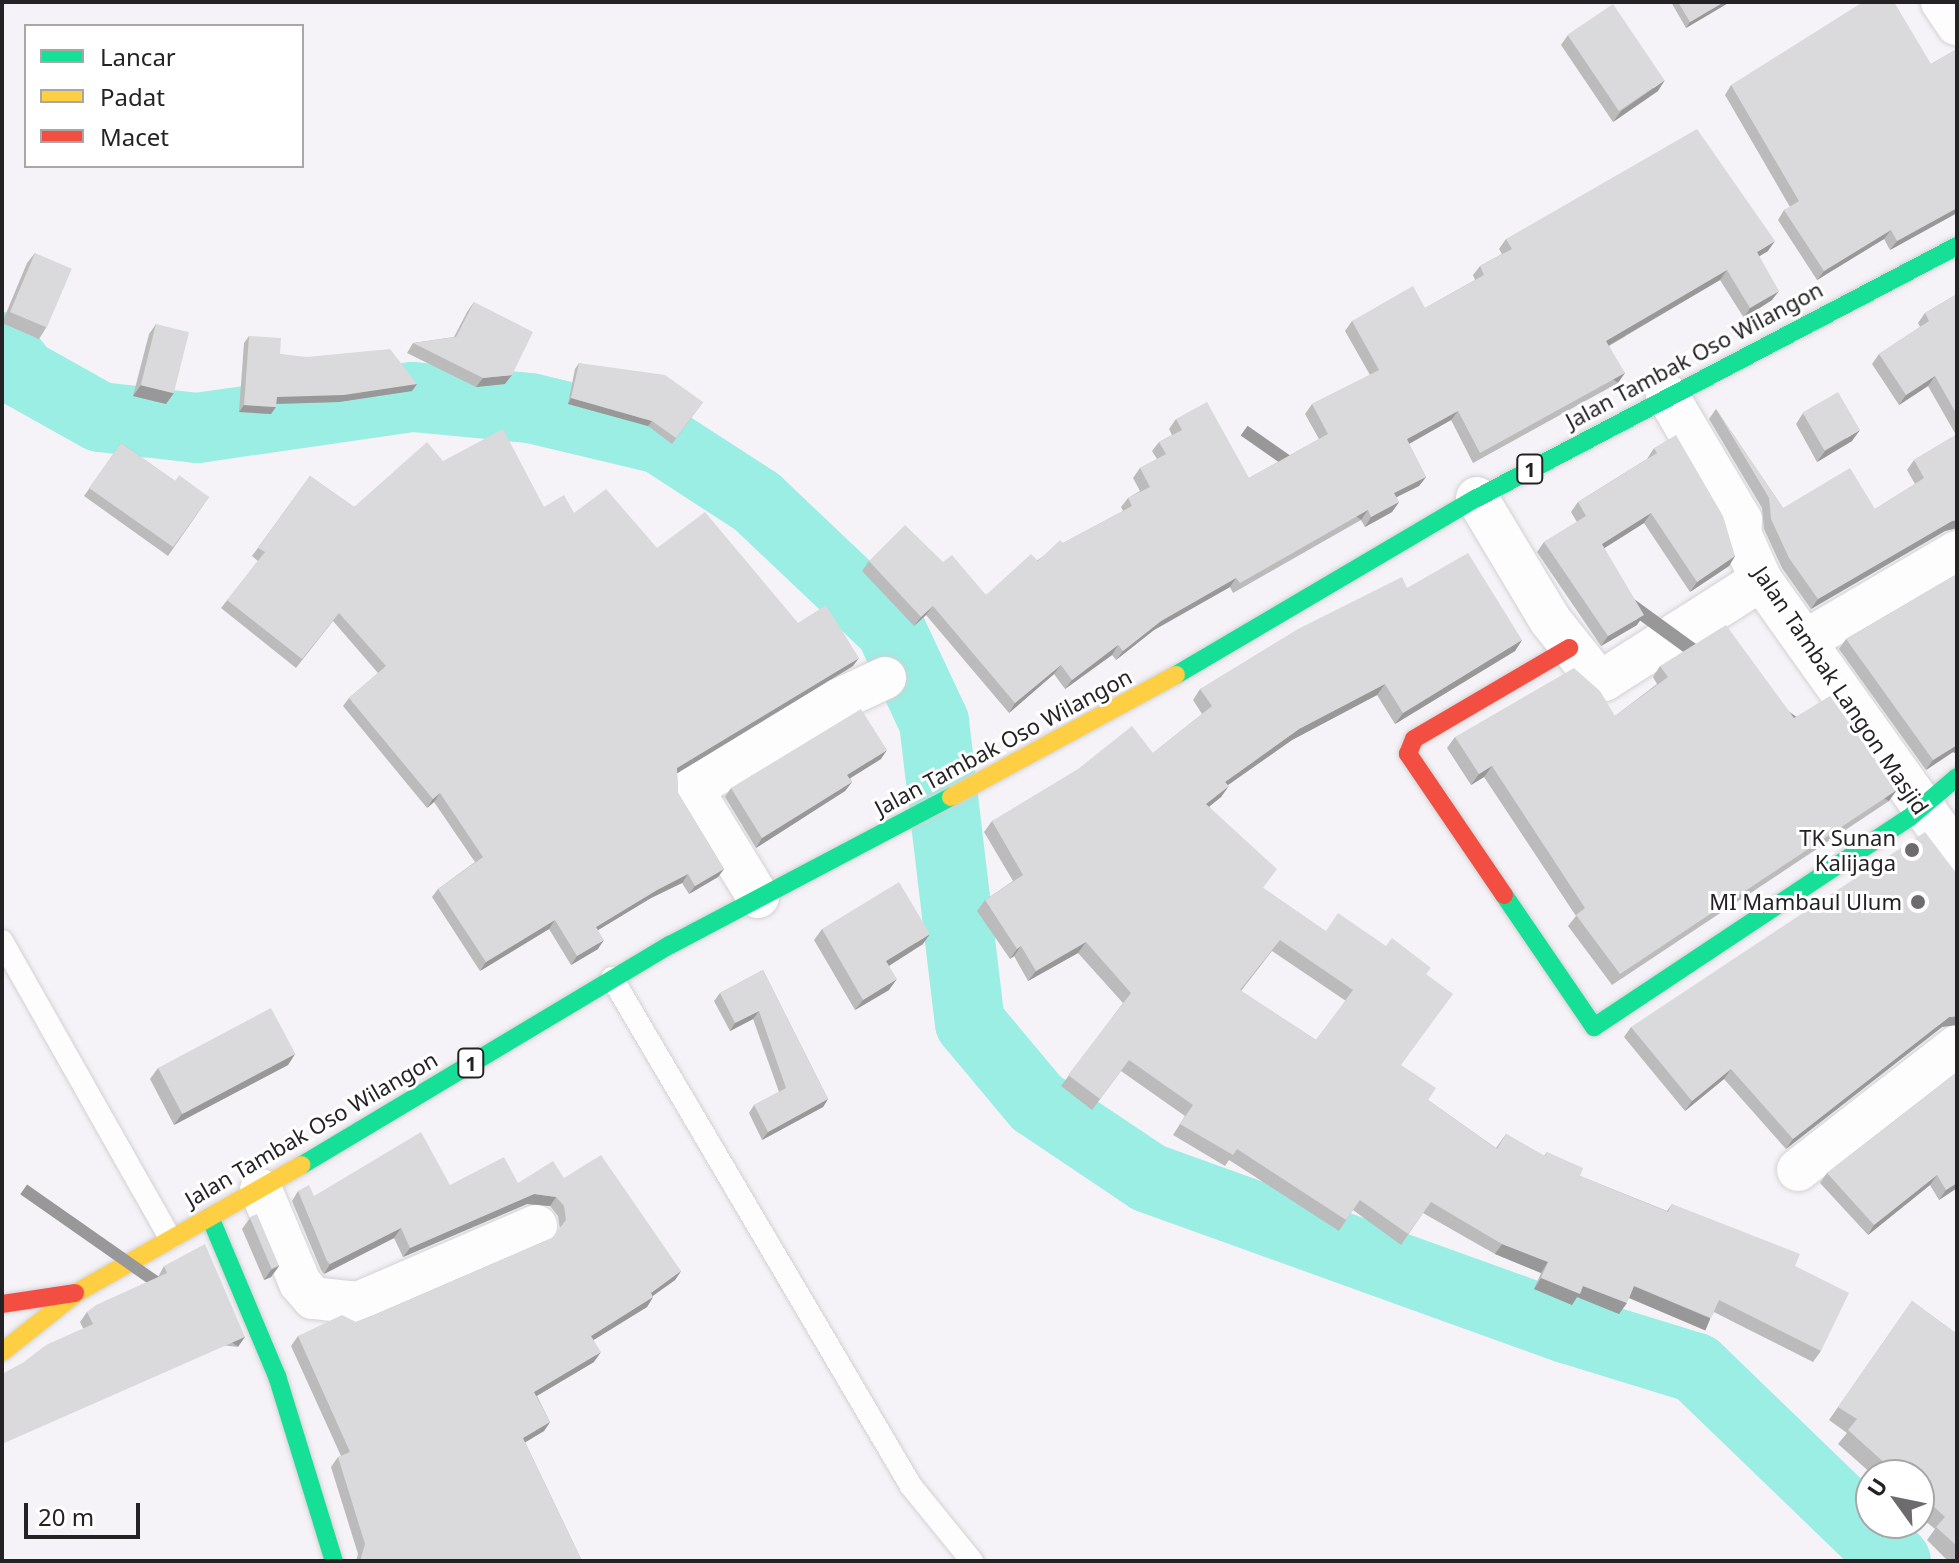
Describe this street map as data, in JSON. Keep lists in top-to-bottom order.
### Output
{
  "streets": {
    "main road": ["Jalan Tambak Oso Wilangon", "1"],
    "street": ["Jalan Tambak Langon Masjid"]
  },
  "crossings": [
    ["Jalan Tambak Oso Wilangon", "Jalan Tambak Langon Masjid"]
  ],
  "places": ["TK Sunan Kalijaga", "MI Mambaul Ulum"],
  "legend": ["Lancar", "Padat", "Macet"],
  "scale_bar": "20 m",
  "north": "top left"
}
